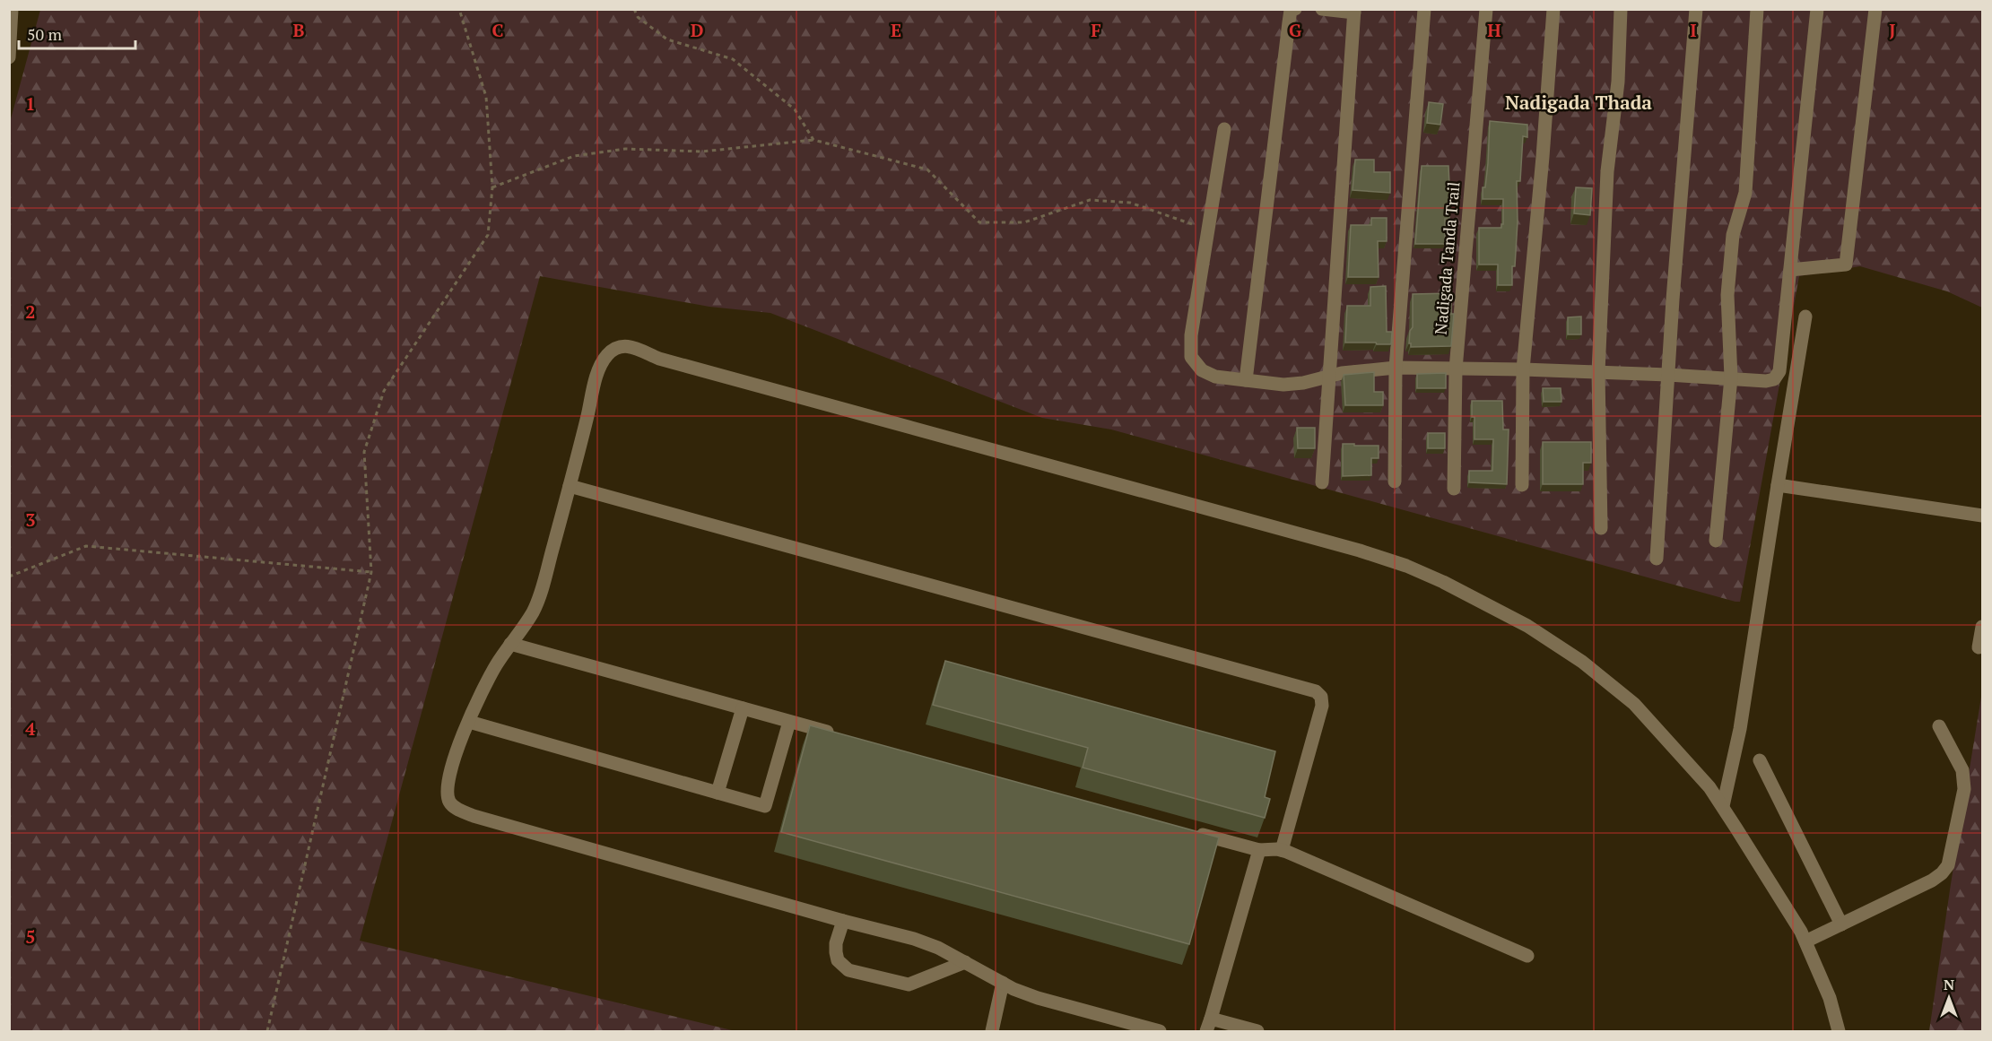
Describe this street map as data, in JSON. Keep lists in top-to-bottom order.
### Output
{
  "streets": {
    "street": ["Nadigada Tanda Trail"]
  },
  "districts": ["Nadigada Thada"],
  "scale_bar": "50 m",
  "north": "top",
  "grid": {
    "columns": [
      "B",
      "C",
      "D",
      "E",
      "F",
      "G",
      "H",
      "I",
      "J"
    ],
    "rows": [
      "1",
      "2",
      "3",
      "4",
      "5"
    ]
  }
}
